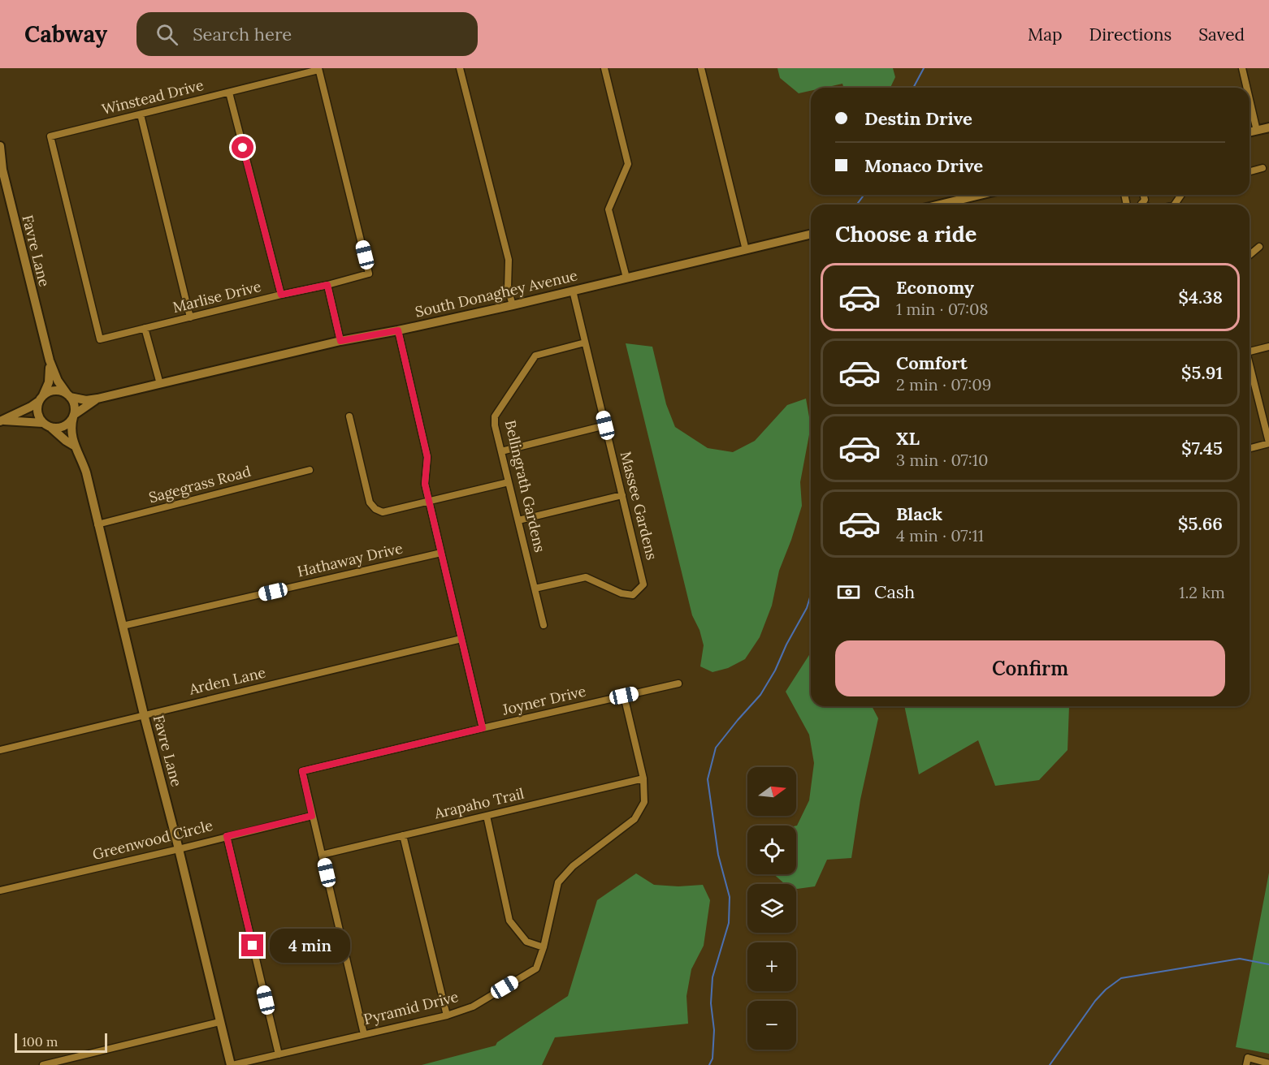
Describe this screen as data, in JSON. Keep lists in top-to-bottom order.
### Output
{
  "streets": {
    "street": [
      "Winstead Drive",
      "Favre Lane",
      "South Donaghey Avenue",
      "Marlise Drive",
      "Sagegrass Road",
      "Bellingrath Gardens",
      "Massee Gardens",
      "Hathaway Drive",
      "Arden Lane",
      "Joyner Drive",
      "Arapaho Trail",
      "Greenwood Circle",
      "Pyramid Drive"
    ]
  },
  "crossings": [
    ["Winstead Drive", "Marlise Drive"],
    ["Favre Lane", "South Donaghey Avenue"],
    ["Favre Lane", "Sagegrass Road"],
    ["Favre Lane", "Hathaway Drive"],
    ["Favre Lane", "Arden Lane"],
    ["Favre Lane", "Greenwood Circle"],
    ["Favre Lane", "Pyramid Drive"],
    ["South Donaghey Avenue", "Massee Gardens"],
    ["Bellingrath Gardens", "Massee Gardens"],
    ["Joyner Drive", "Greenwood Circle"],
    ["Joyner Drive", "Pyramid Drive"],
    ["Arapaho Trail", "Pyramid Drive"]
  ],
  "scale_bar": "100 m",
  "north": "right",
  "page": {
    "header": "Cabway",
    "search": "Search here",
    "nav": ["Map", "Directions", "Saved"],
    "banner": ["Destin Drive", "Monaco Drive"],
    "heading": "Choose a ride",
    "list": [
      {
        "name": "Economy",
        "note": "1 min · 07:08",
        "value": "$4.38"
      },
      {
        "name": "Comfort",
        "note": "2 min · 07:09",
        "value": "$5.91"
      },
      {
        "name": "XL",
        "note": "3 min · 07:10",
        "value": "$7.45"
      },
      {
        "name": "Black",
        "note": "4 min · 07:11",
        "value": "$5.66"
      }
    ],
    "pay": ["Cash", "1.2 km"],
    "buttons": "Confirm",
    "map_buttons": ["+", "−"],
    "bubble": "4 min",
    "scale": "100 m"
  }
}
